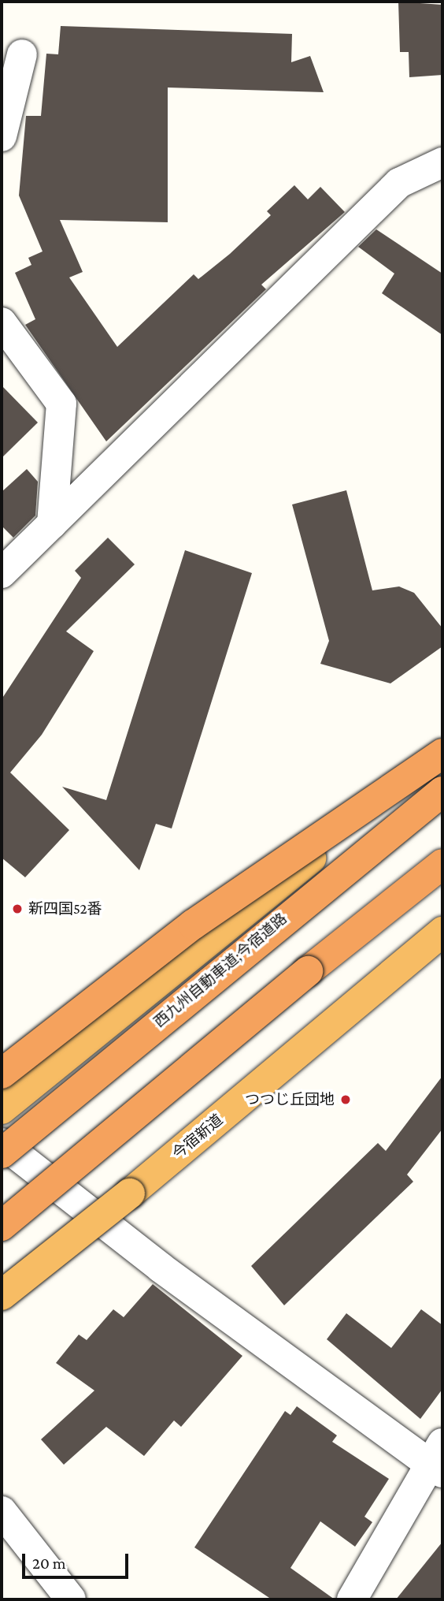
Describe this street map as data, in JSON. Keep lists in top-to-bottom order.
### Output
{
  "streets": {
    "highway": ["西九州自動車道;今宿道路", "今宿新道"]
  },
  "places": ["新四国52番", "つつじ丘団地"],
  "scale_bar": "20 m"
}
